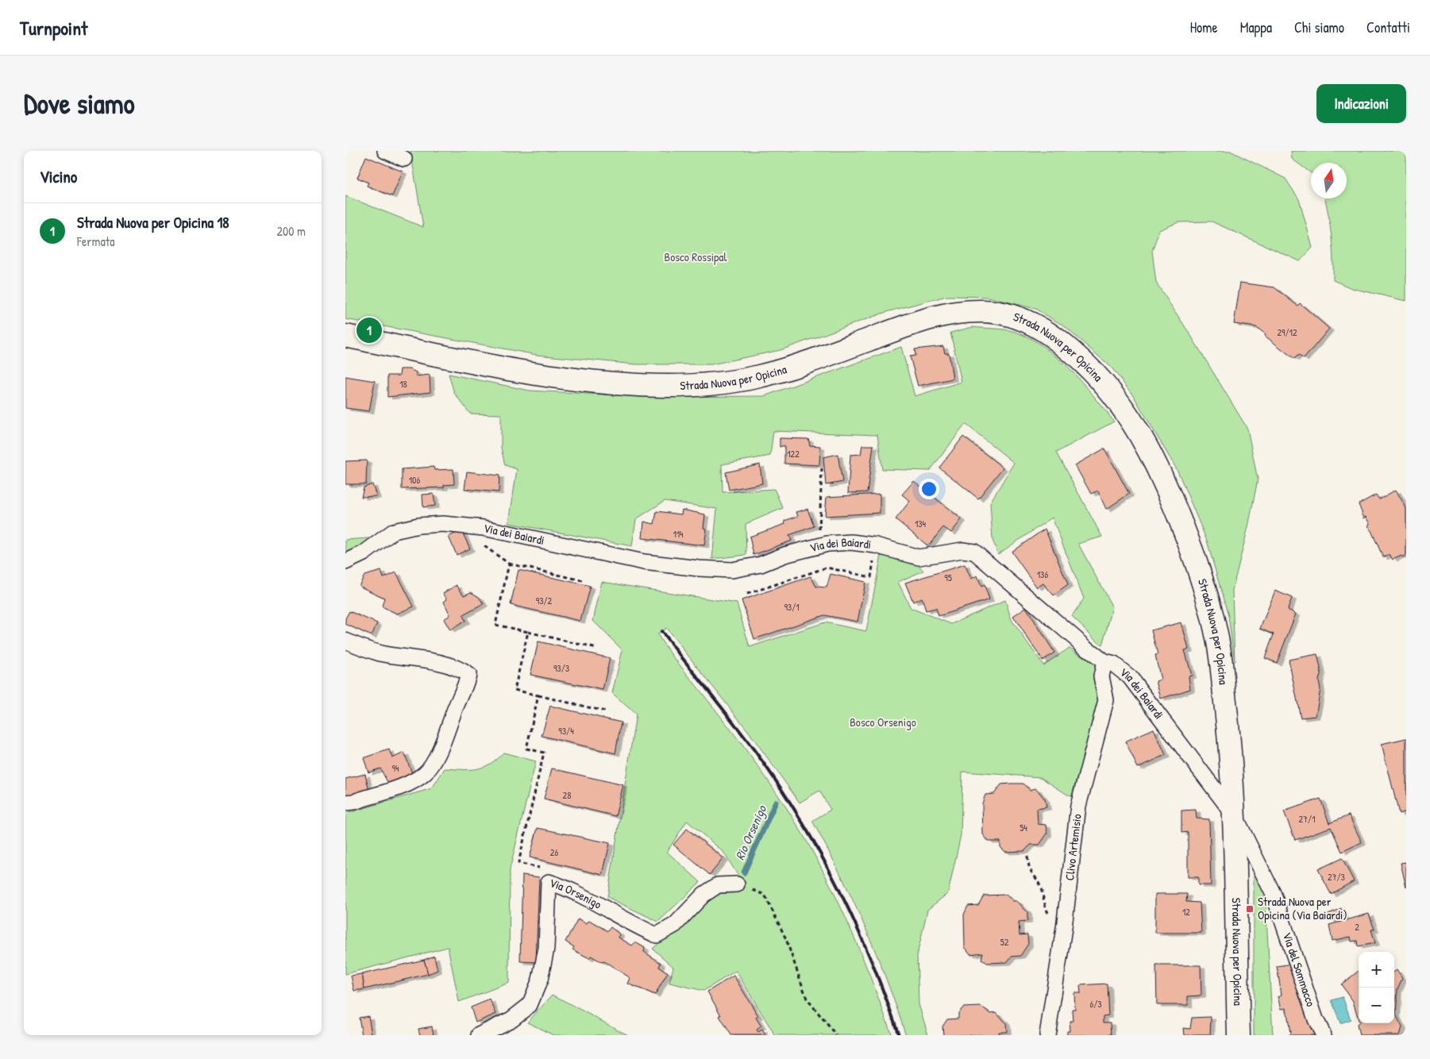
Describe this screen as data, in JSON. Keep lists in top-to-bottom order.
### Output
{
  "streets": {
    "main road": ["Strada Nuova per Opicina"],
    "street": [
      "Via dei Baiardi",
      "Clivo Artemisio",
      "Via Orsenigo",
      "Via del Sommacco"
    ]
  },
  "crossings": [
    ["Strada Nuova per Opicina", "Via dei Baiardi"],
    ["Strada Nuova per Opicina", "Via del Sommacco"],
    ["Via dei Baiardi", "Clivo Artemisio"],
    ["Via dei Baiardi", "Via del Sommacco"]
  ],
  "water": ["Rio Orsenigo"],
  "parks": ["Bosco Rossipal", "Bosco Orsenigo"],
  "places": {
    "transit": ["Strada Nuova per Opicina (Via Baiardi)"]
  },
  "house_numbers": [
    "29/12",
    "18",
    "122",
    "106",
    "134",
    "114",
    "136",
    "95",
    "93/2",
    "93/1",
    "93/3",
    "93/4",
    "94",
    "28",
    "27/1",
    "54",
    "26",
    "27/3",
    "12",
    "2",
    "52",
    "6/3"
  ],
  "north": "top",
  "page": {
    "header": "Turnpoint",
    "nav": [
      "Home",
      "Mappa",
      "Chi siamo",
      "Contatti"
    ],
    "buttons": "Indicazioni",
    "title": "Dove siamo",
    "heading": "Vicino",
    "list": [
      {
        "mark": "1",
        "name": "Strada Nuova per Opicina 18",
        "note": "Fermata",
        "value": "200 m"
      }
    ],
    "pins": "1",
    "map_buttons": ["+", "−"]
  }
}
